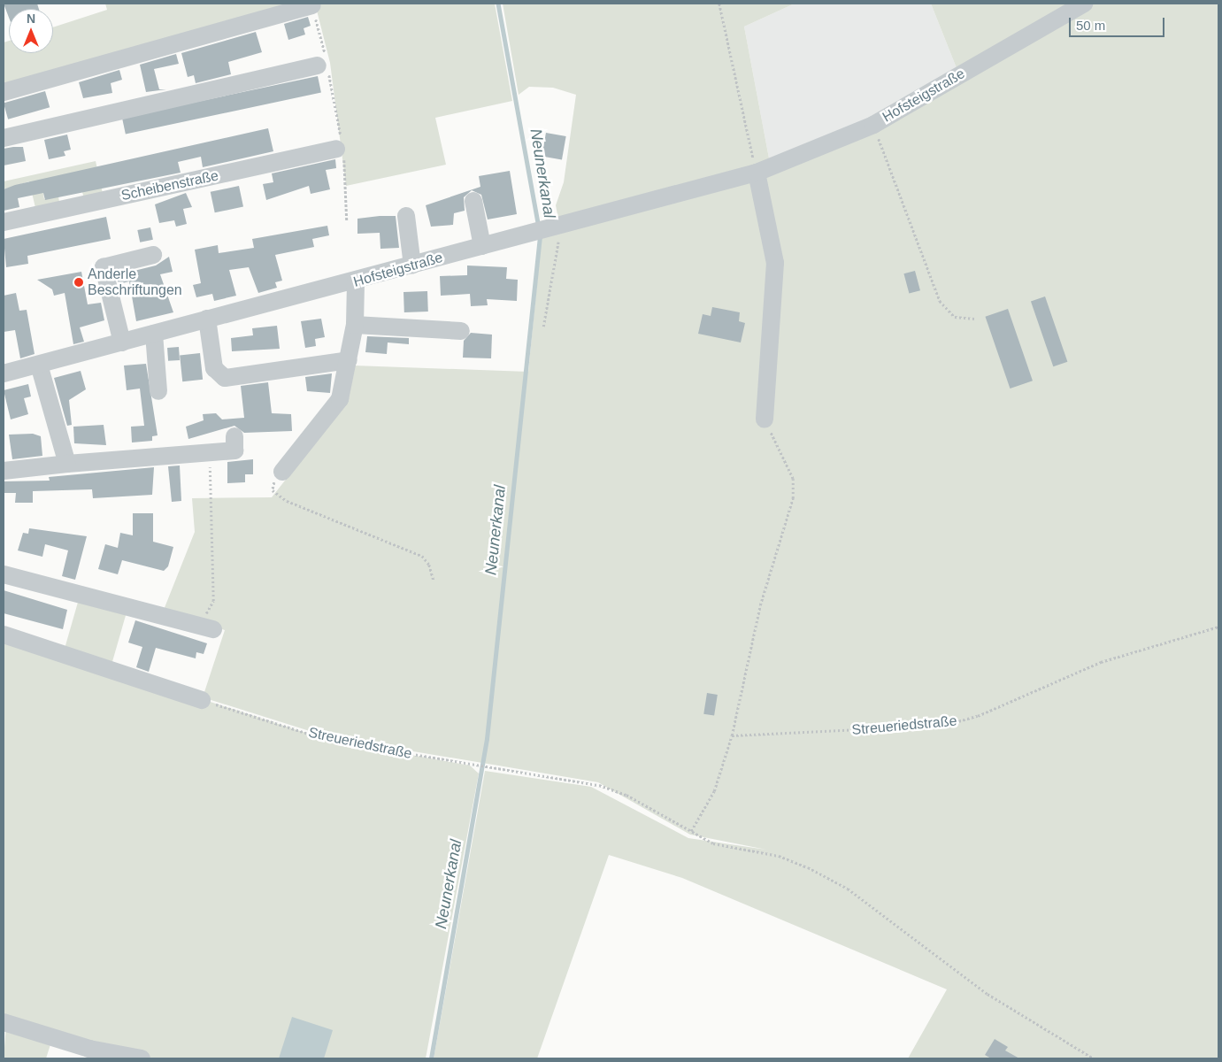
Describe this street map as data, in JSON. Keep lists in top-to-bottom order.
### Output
{
  "streets": {
    "street": ["Hofsteigstraße", "Scheibenstraße"],
    "path": ["Streueriedstraße"]
  },
  "water": ["Neunerkanal"],
  "places": ["Anderle Beschriftungen"],
  "scale_bar": "50 m",
  "north": "top"
}
